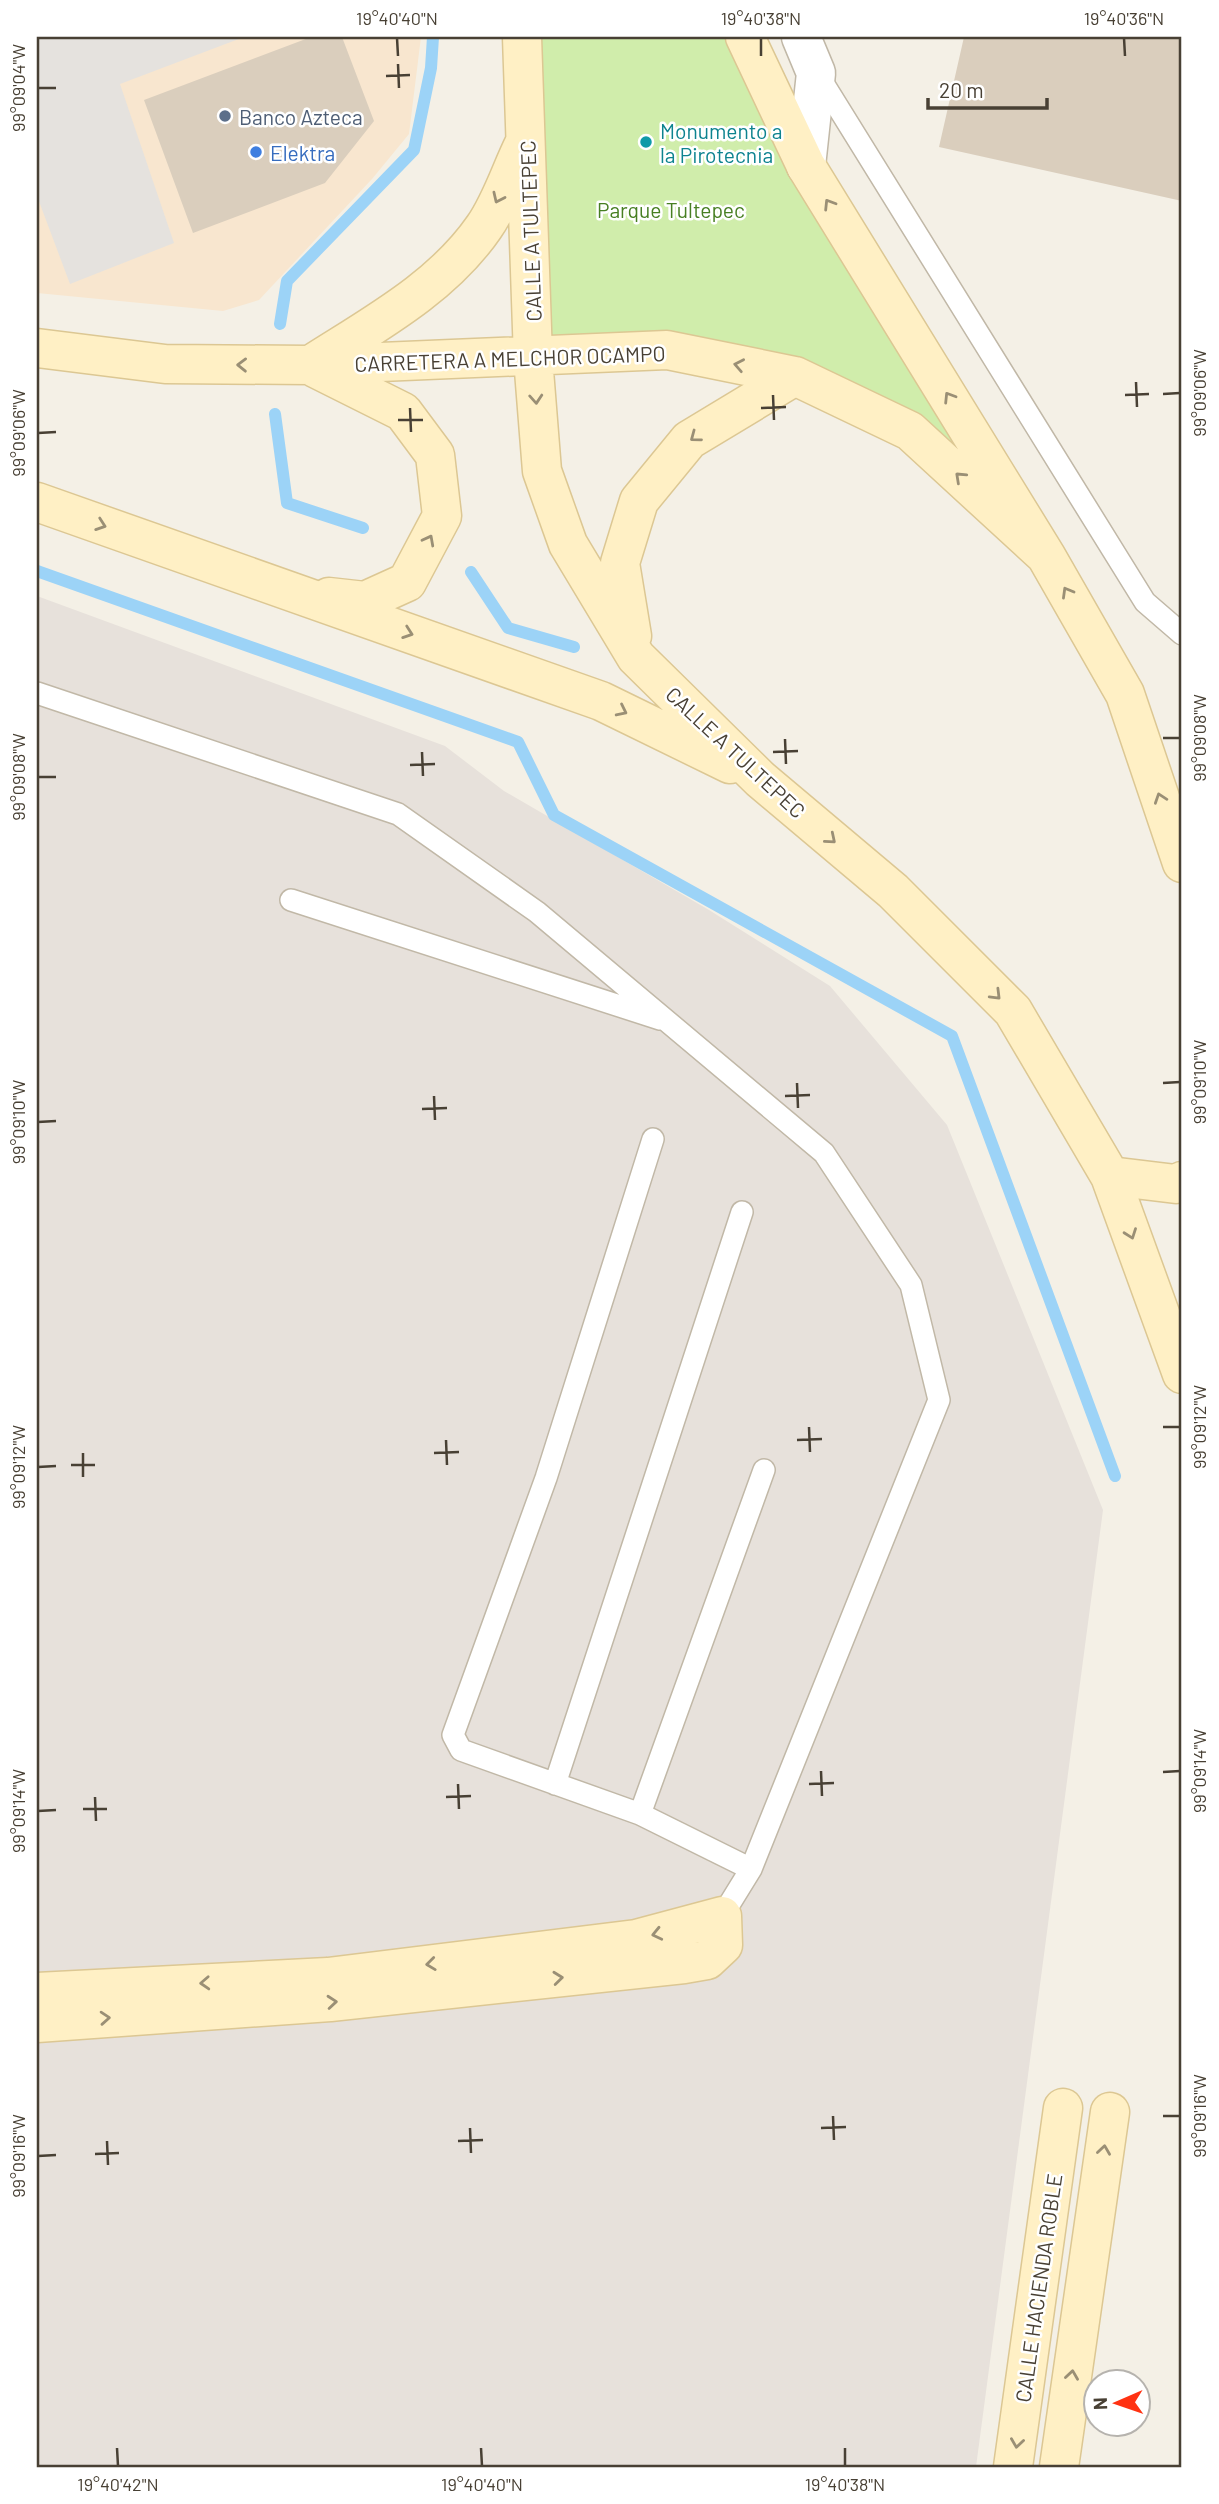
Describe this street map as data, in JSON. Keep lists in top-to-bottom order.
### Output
{
  "streets": {
    "main road": ["CALLE A TULTEPEC", "CARRETERA A MELCHOR OCAMPO", "CALLE HACIENDA ROBLE"]
  },
  "crossings": [
    ["CALLE A TULTEPEC", "CARRETERA A MELCHOR OCAMPO"]
  ],
  "one_way": ["CALLE A TULTEPEC"],
  "parks": ["Parque Tultepec"],
  "places": ["Banco Azteca", "Monumento a la Pirotecnia", "Elektra"],
  "scale_bar": "20 m",
  "north": "left",
  "coordinates": [
    "19°40'40\"N",
    "19°40'38\"N",
    "19°40'36\"N",
    "99°09'04\"W",
    "99°09'06\"W",
    "99°09'08\"W",
    "99°09'10\"W",
    "99°09'12\"W",
    "99°09'14\"W",
    "99°09'16\"W",
    "19°40'42\"N"
  ]
}
